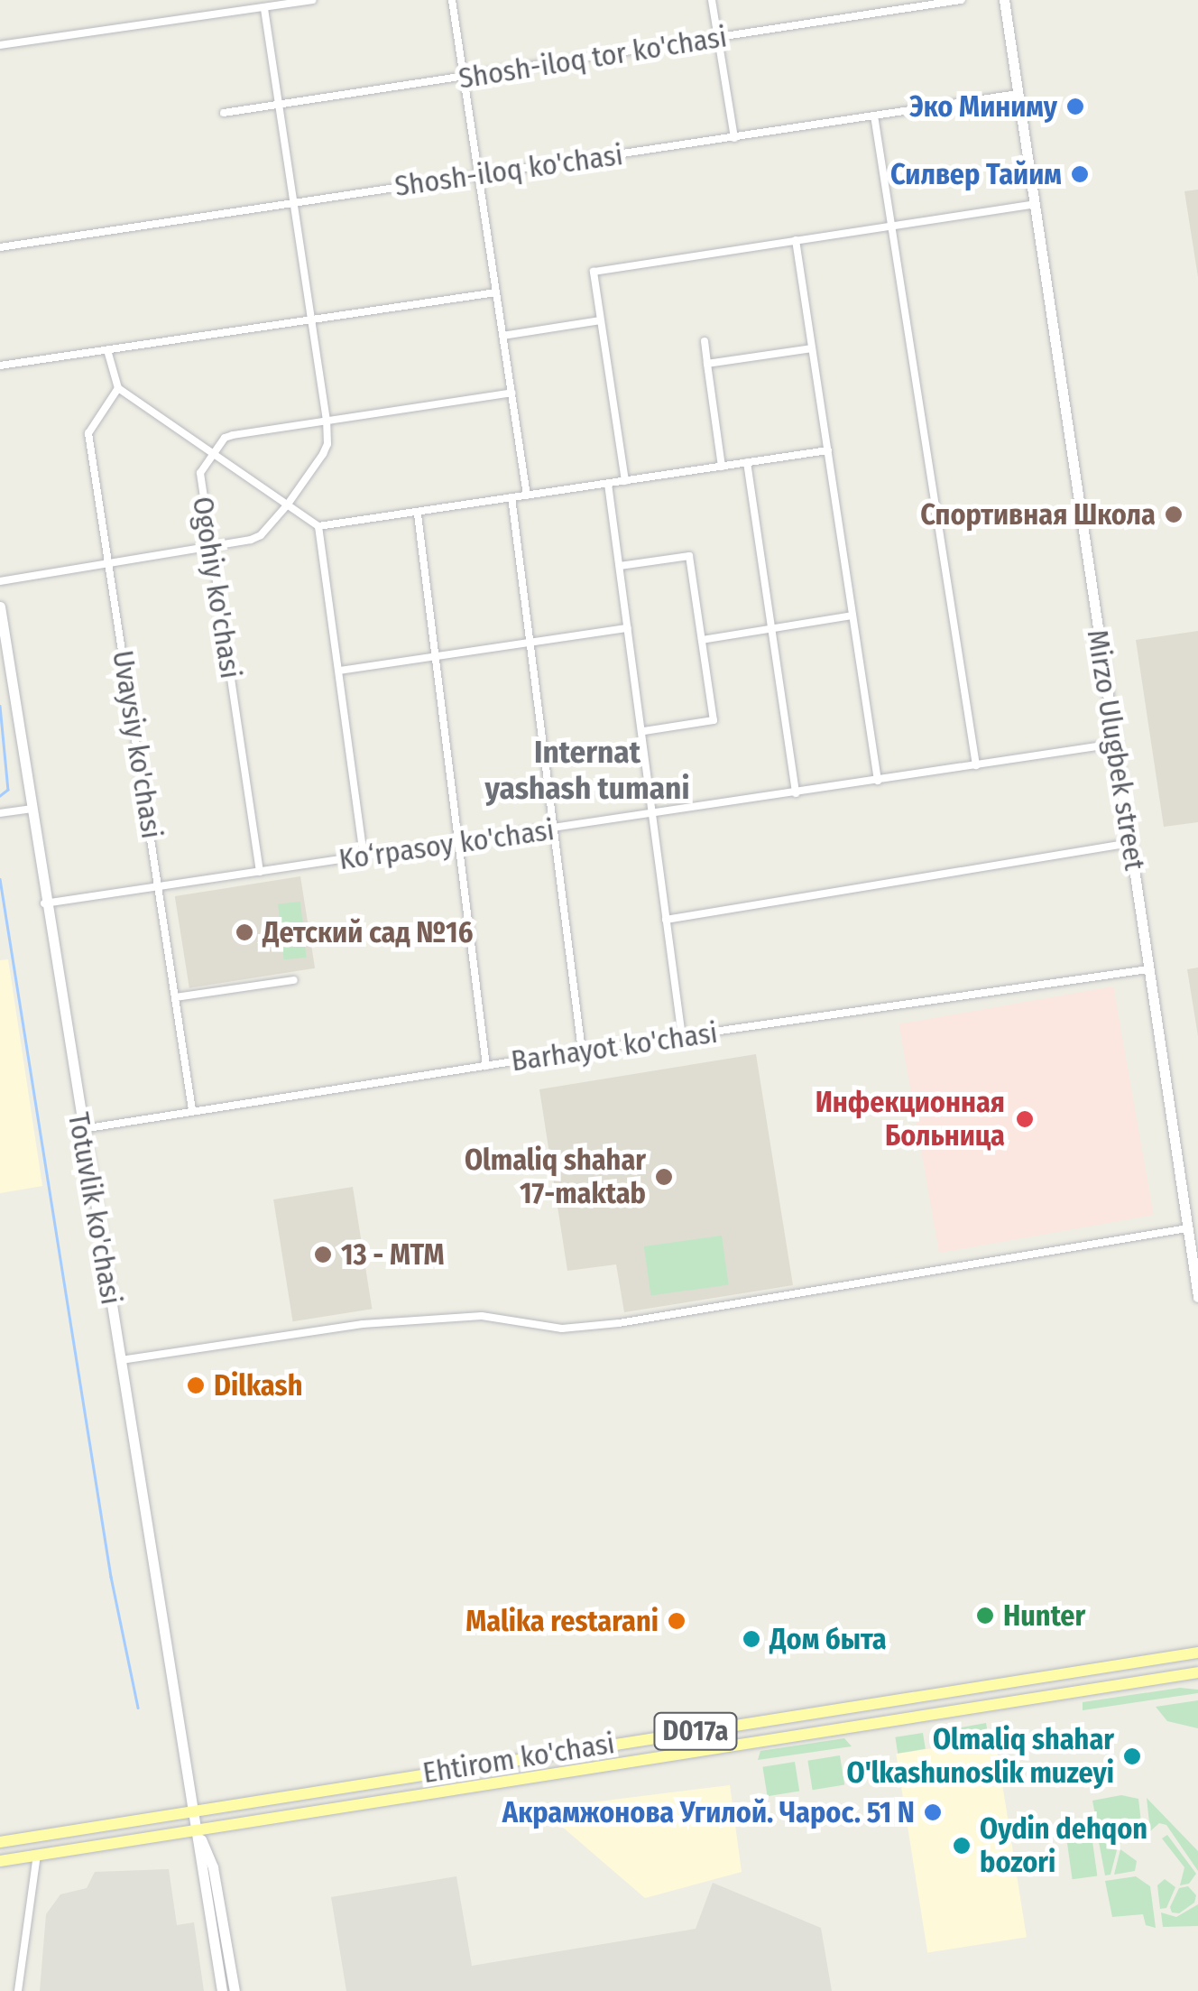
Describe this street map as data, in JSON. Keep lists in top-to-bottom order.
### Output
{
  "streets": {
    "main road": [
      "Mirzo Ulugbek street",
      "Totuvlik ko'chasi",
      "D017a",
      "Ehtirom ko'chasi"
    ],
    "street": [
      "Shosh-iloq tor ko'chasi",
      "Shosh-iloq ko'chasi",
      "Ogohiy ko'chasi",
      "Uvaysiy ko'chasi",
      "Ko‘rpasoy ko'chasi",
      "Barhayot ko'chasi"
    ]
  },
  "crossings": [
    ["Shosh-iloq ko'chasi", "Mirzo Ulugbek street"],
    ["Ogohiy ko'chasi", "Ko‘rpasoy ko'chasi"],
    ["Uvaysiy ko'chasi", "Ko‘rpasoy ko'chasi"],
    ["Uvaysiy ko'chasi", "Barhayot ko'chasi"],
    ["Mirzo Ulugbek street", "Ko‘rpasoy ko'chasi"],
    ["Mirzo Ulugbek street", "Barhayot ko'chasi"],
    ["Ko‘rpasoy ko'chasi", "Totuvlik ko'chasi"],
    ["Barhayot ko'chasi", "Totuvlik ko'chasi"],
    ["Totuvlik ko'chasi", "Ehtirom ko'chasi"]
  ],
  "districts": ["Internat yashash tumani"],
  "places": [
    "Эко Миниму",
    "Силвер Тайим",
    "Спортивная Школа",
    "Детский сад №16",
    "Инфекционная Больница",
    "Olmaliq shahar 17-maktab",
    "13 - MTM",
    "Dilkash",
    "Hunter",
    "Malika restarani",
    "Дом быта",
    "Olmaliq shahar O'lkashunoslik muzeyi",
    "Акрамжонова Угилой. Чарос. 51 N",
    "Oydin dehqon bozori"
  ]
}
